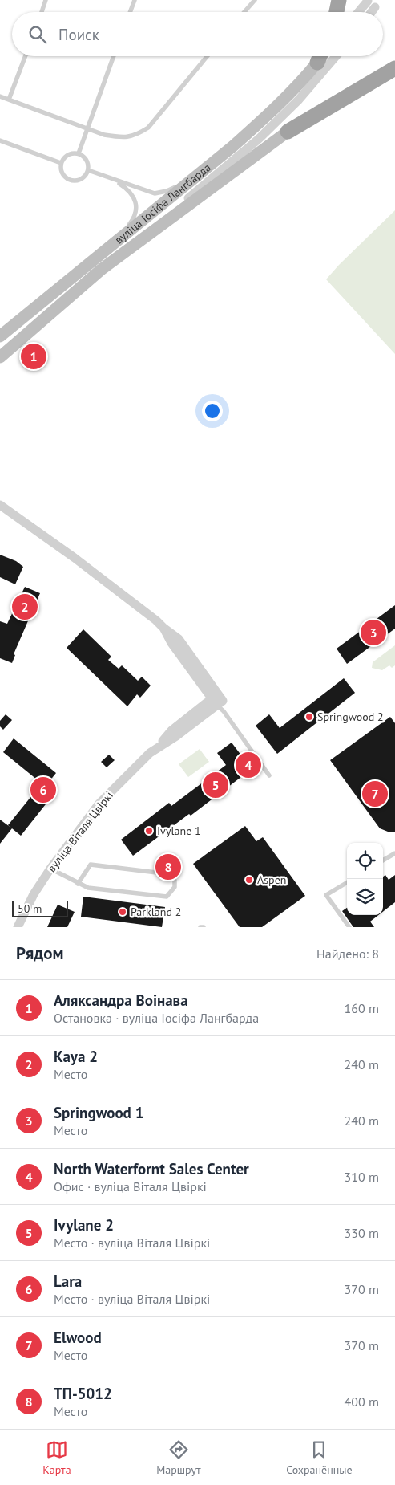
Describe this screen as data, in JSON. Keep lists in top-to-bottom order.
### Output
{
  "streets": {
    "main road": ["вуліца Іосіфа Лангбарда"],
    "street": ["вуліца Віталя Цвіркі"]
  },
  "places": [
    "Springwood 2",
    "Ivylane 1",
    "Aspen",
    "Parkland 2"
  ],
  "scale_bar": "50 m",
  "page": {
    "search": "Поиск",
    "pins": [
      "1",
      "2",
      "3",
      "4",
      "5",
      "6",
      "7",
      "8"
    ],
    "scale": "50 m",
    "heading": ["Рядом", "Найдено: 8"],
    "list": [
      {
        "mark": "1",
        "name": "Аляксандра Воінава",
        "note": "Остановка · вуліца Іосіфа Лангбарда",
        "value": "160 m"
      },
      {
        "mark": "2",
        "name": "Kaya 2",
        "note": "Место",
        "value": "240 m"
      },
      {
        "mark": "3",
        "name": "Springwood 1",
        "note": "Место",
        "value": "240 m"
      },
      {
        "mark": "4",
        "name": "North Waterfornt Sales Center",
        "note": "Офис · вуліца Віталя Цвіркі",
        "value": "310 m"
      },
      {
        "mark": "5",
        "name": "Ivylane 2",
        "note": "Место · вуліца Віталя Цвіркі",
        "value": "330 m"
      },
      {
        "mark": "6",
        "name": "Lara",
        "note": "Место · вуліца Віталя Цвіркі",
        "value": "370 m"
      },
      {
        "mark": "7",
        "name": "Elwood",
        "note": "Место",
        "value": "370 m"
      },
      {
        "mark": "8",
        "name": "ТП-5012",
        "note": "Место",
        "value": "400 m"
      }
    ],
    "nav": ["Карта", "Маршрут", "Сохранённые"]
  }
}
